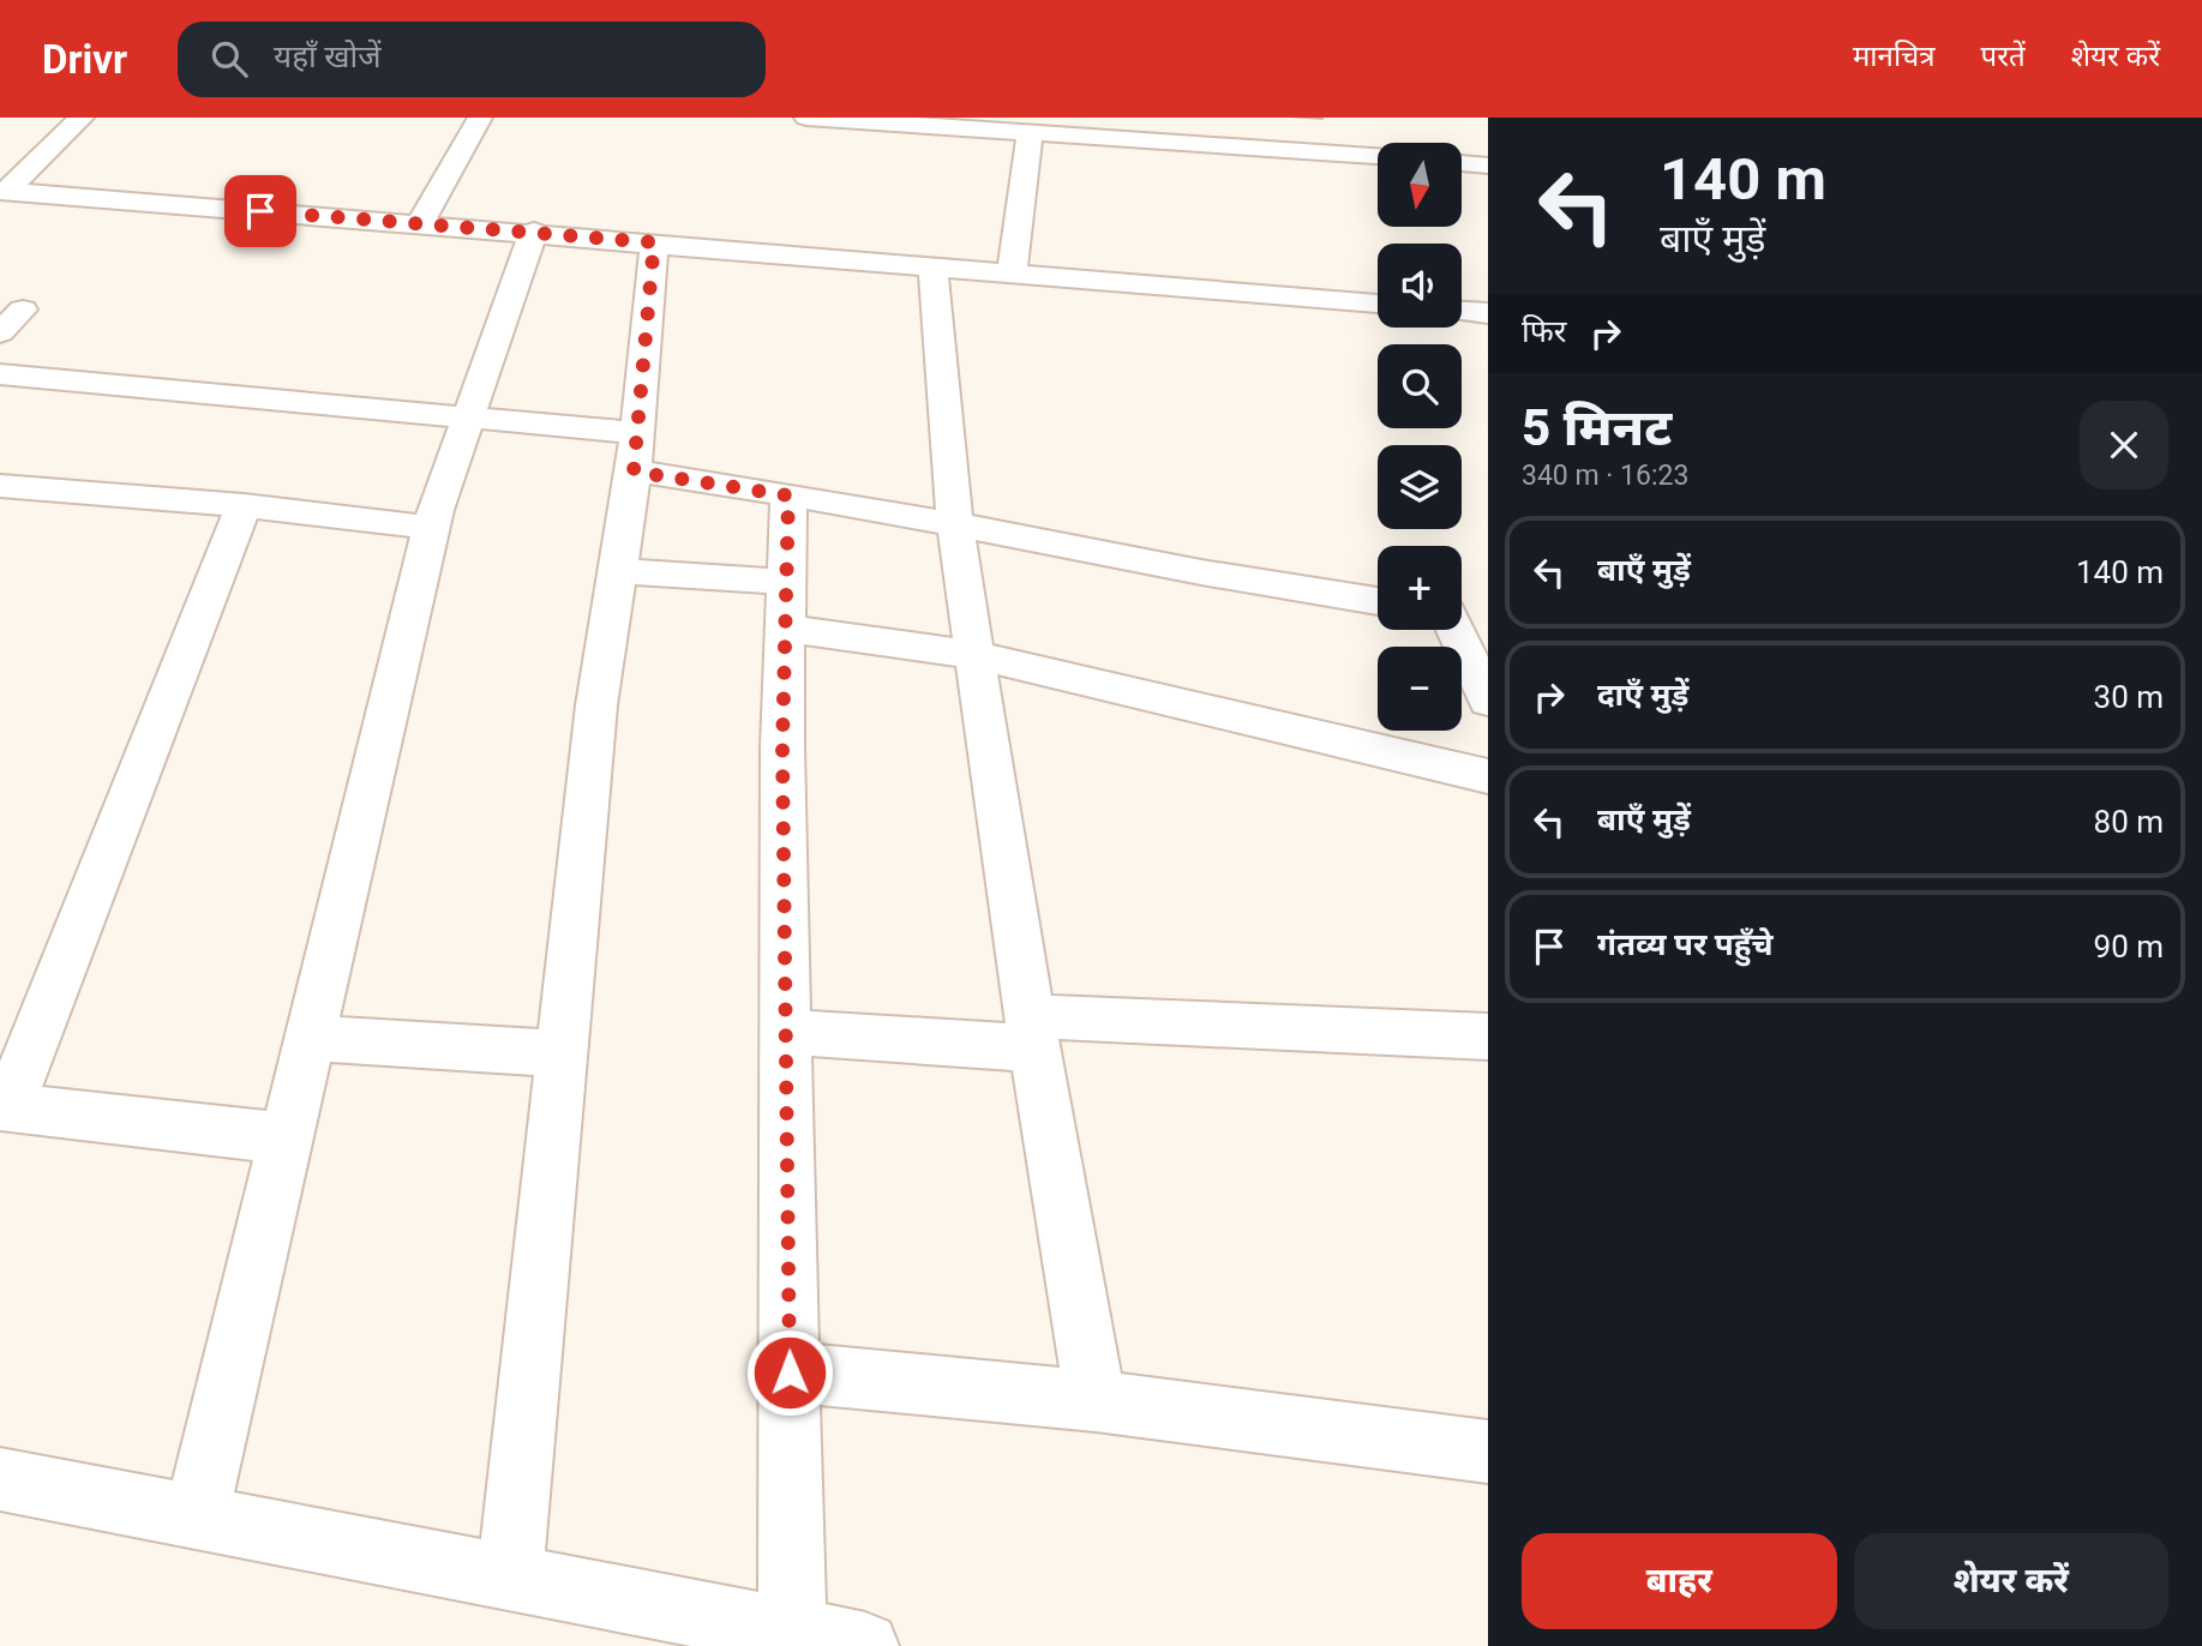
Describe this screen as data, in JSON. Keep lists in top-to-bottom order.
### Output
{
  "north": "bottom",
  "page": {
    "header": "Drivr",
    "search": "यहाँ खोजें",
    "nav": ["मानचित्र", "परतें", "शेयर करें"],
    "turn": ["140 m", "बाएँ मुड़ें"],
    "map_buttons": ["+", "−"],
    "then": "फिर",
    "heading": ["5 मिनट", "340 m · 16:23"],
    "list": [
      {
        "name": "बाएँ मुड़ें",
        "value": "140 m"
      },
      {
        "name": "दाएँ मुड़ें",
        "value": "30 m"
      },
      {
        "name": "बाएँ मुड़ें",
        "value": "80 m"
      },
      {
        "name": "गंतव्य पर पहुँचे",
        "value": "90 m"
      }
    ],
    "buttons": ["बाहर", "शेयर करें"]
  }
}
